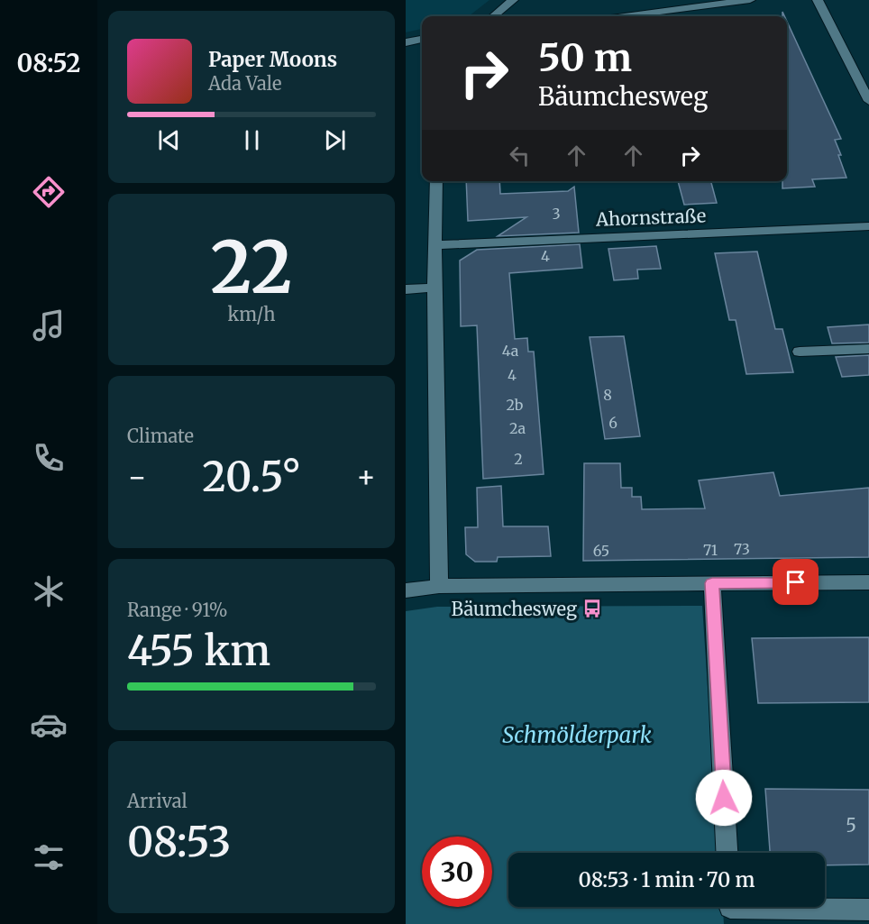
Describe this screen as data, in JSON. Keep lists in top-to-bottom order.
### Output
{
  "streets": {
    "street": ["Ahornstraße"]
  },
  "parks": ["Schmölderpark"],
  "places": {
    "bus stop": ["Bäumchesweg"]
  },
  "house_numbers": [
    "3",
    "4",
    "4a",
    "4",
    "8",
    "2b",
    "6",
    "2a",
    "2",
    "73",
    "71",
    "65",
    "5"
  ],
  "page": {
    "tabs": "08:52",
    "turn": ["50 m", "Bäumchesweg"],
    "song": ["Paper Moons", "Ada Vale"],
    "tile": [
      ["22", "km/h"],
      "Climate",
      ["Range · 91%", "455 km"],
      ["Arrival", "08:53"]
    ],
    "heat": ["−", "20.5°", "+"],
    "limit": "30",
    "trip": "08:53 · 1 min · 70 m"
  }
}
